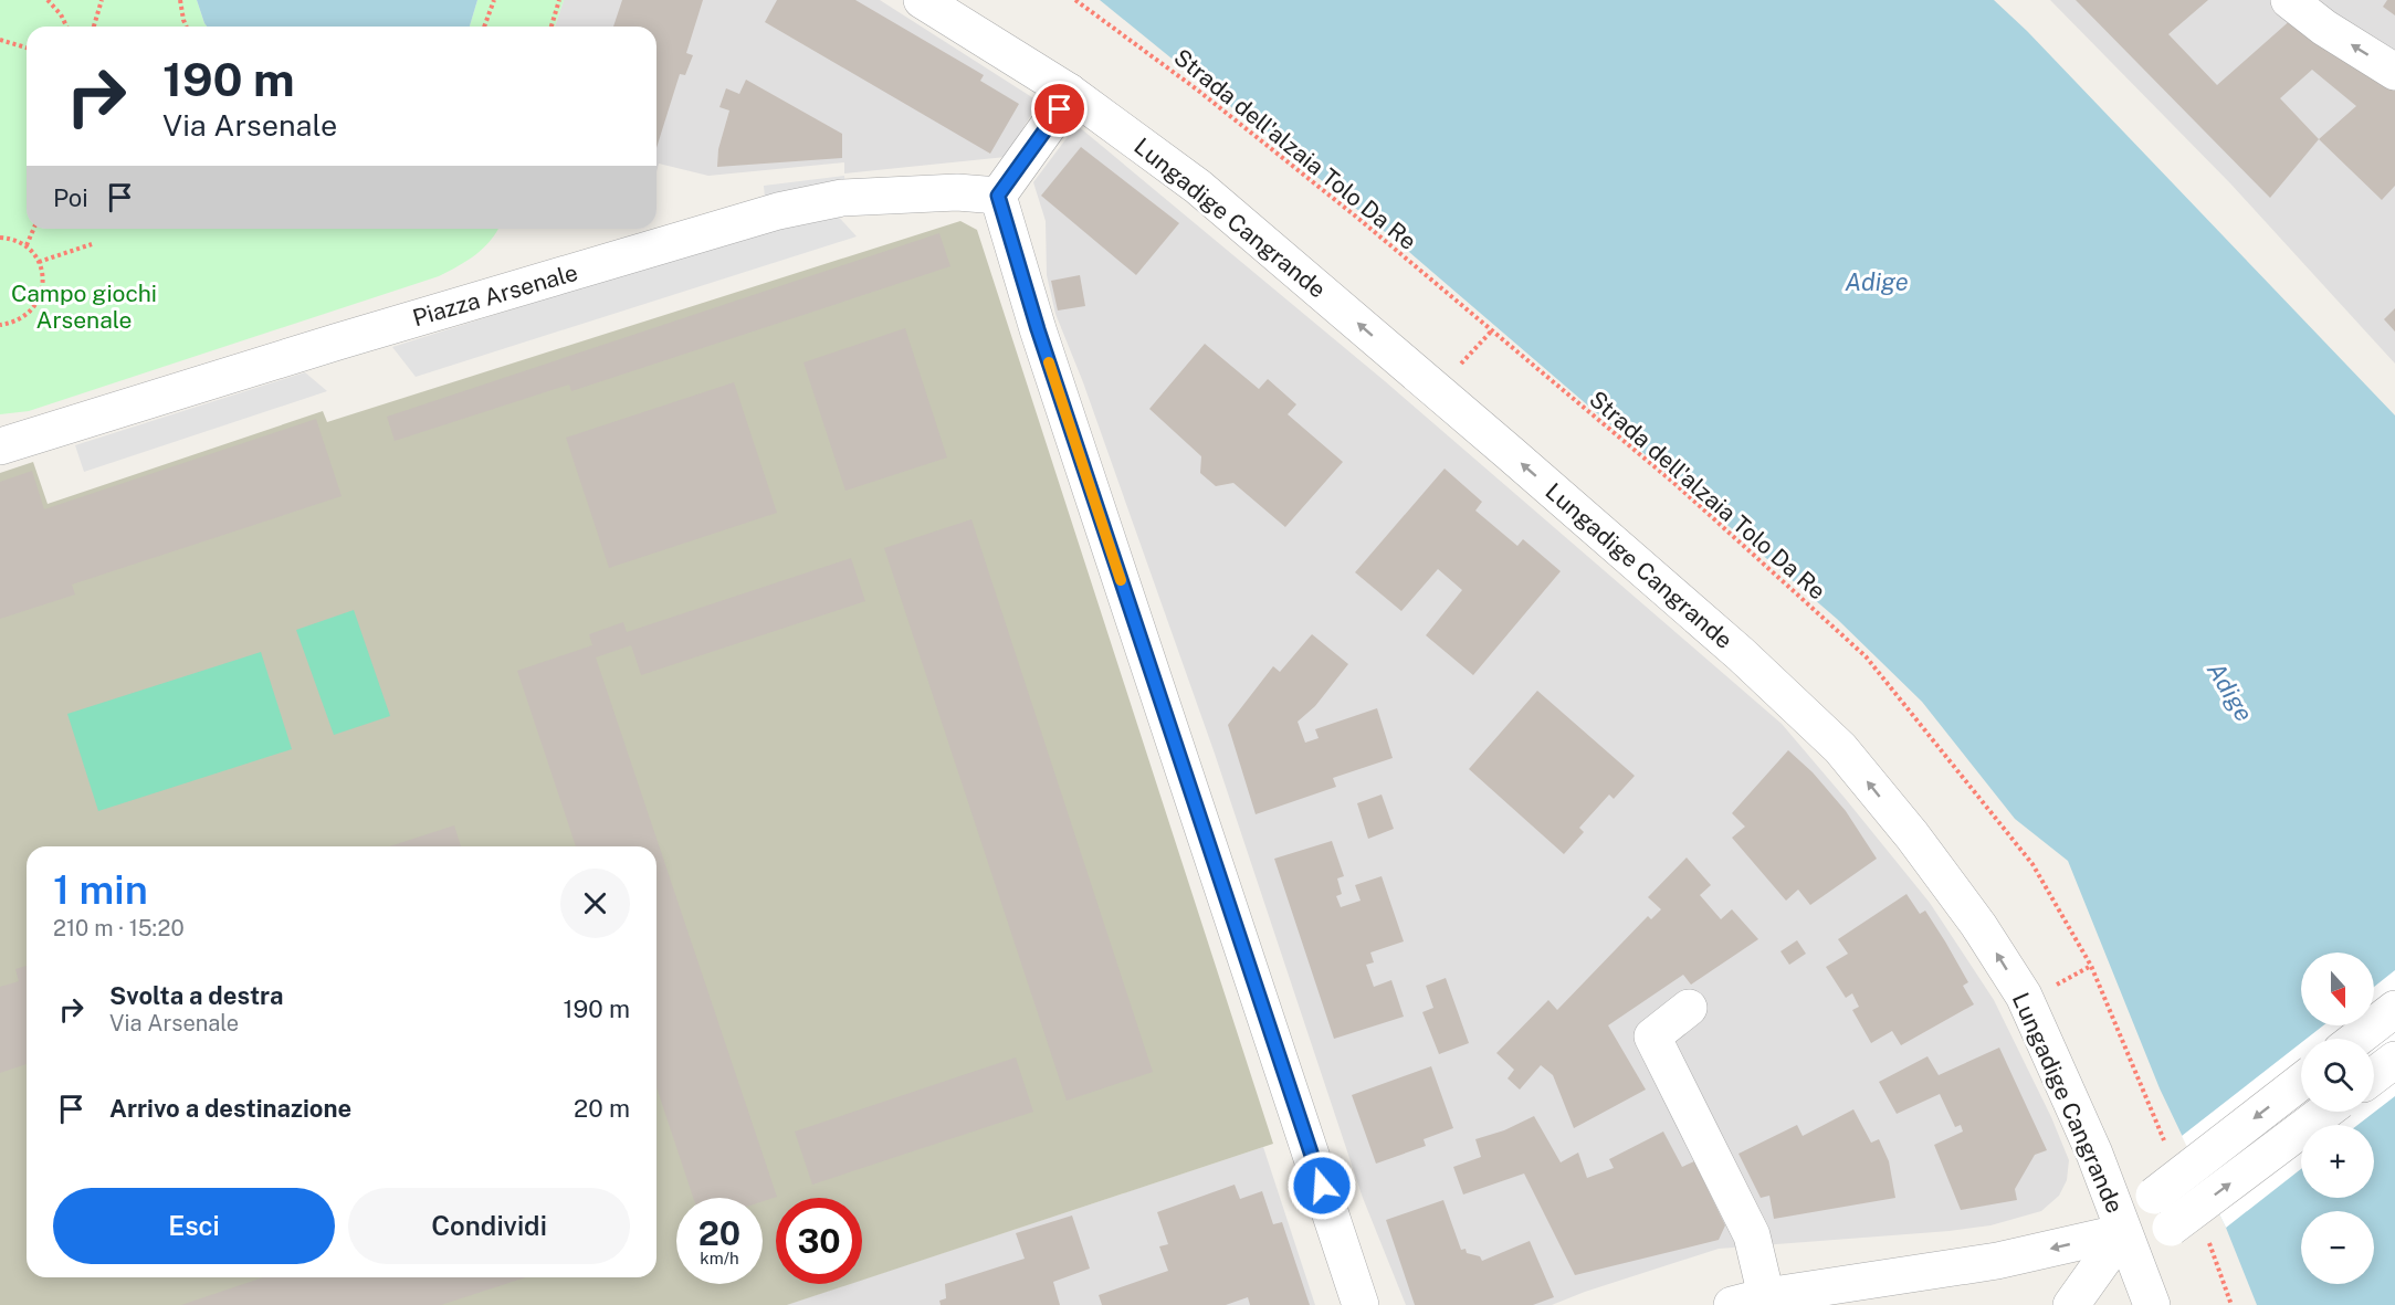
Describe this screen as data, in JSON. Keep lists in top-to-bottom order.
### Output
{
  "streets": {
    "street": ["Lungadige Cangrande", "Piazza Arsenale"],
    "path": ["Strada dell'alzaia Tolo Da Re"]
  },
  "one_way": ["Lungadige Cangrande"],
  "water": ["Adige"],
  "parks": ["Campo giochi Arsenale"],
  "north": "bottom",
  "page": {
    "turn": ["190 m", "Via Arsenale"],
    "then": "Poi",
    "heading": ["1 min", "210 m · 15:20"],
    "map_buttons": ["+", "−"],
    "list": [
      {
        "name": "Svolta a destra",
        "note": "Via Arsenale",
        "value": "190 m"
      },
      {
        "name": "Arrivo a destinazione",
        "value": "20 m"
      }
    ],
    "buttons": ["Esci", "Condividi"],
    "speed": "20 km/h",
    "limit": "30"
  }
}
